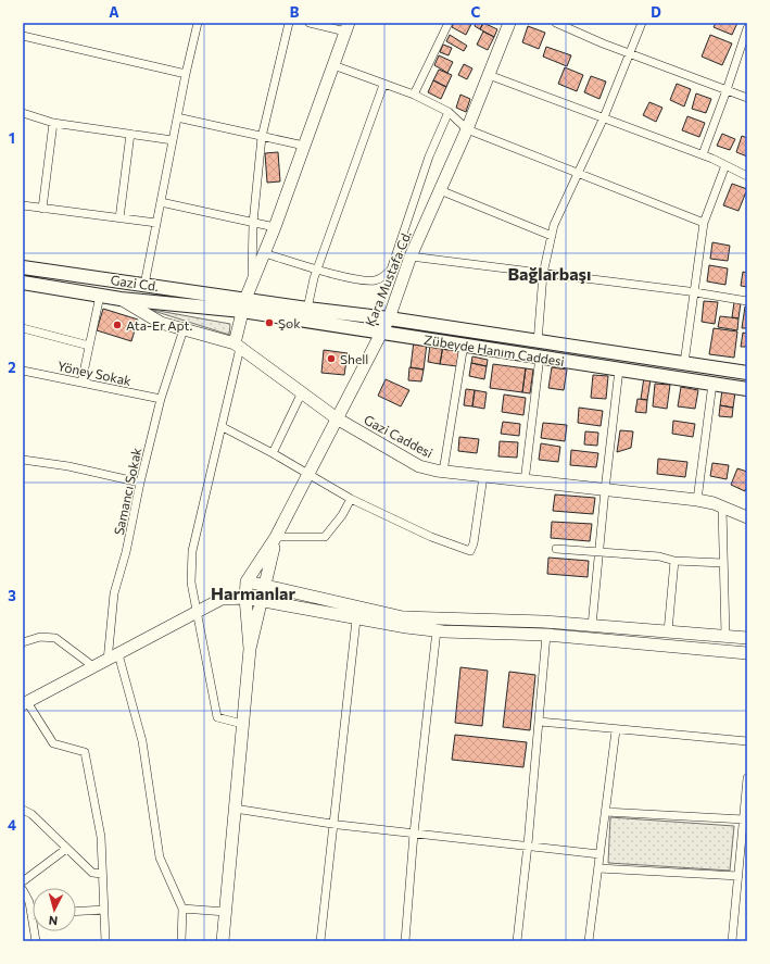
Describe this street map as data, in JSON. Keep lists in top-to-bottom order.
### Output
{
  "streets": {
    "main road": ["Gazi Cd.", "Zübeyde Hanım Caddesi"],
    "street": [
      "Kara Mustafa Cd.",
      "Yöney Sokak",
      "Gazi Caddesi",
      "Samancı Sokak"
    ]
  },
  "crossings": [
    ["Kara Mustafa Cd.", "Zübeyde Hanım Caddesi"],
    ["Kara Mustafa Cd.", "Gazi Caddesi"],
    ["Gazi Cd.", "Zübeyde Hanım Caddesi"],
    ["Gazi Cd.", "Gazi Caddesi"],
    ["Yöney Sokak", "Samancı Sokak"],
    ["Gazi Caddesi", "Samancı Sokak"]
  ],
  "districts": ["Bağlarbaşı", "Harmanlar"],
  "places": ["Şok", "Ata-Er Apt.", "Shell"],
  "north": "bottom",
  "grid": {
    "columns": [
      "A",
      "B",
      "C",
      "D"
    ],
    "rows": [
      "1",
      "2",
      "3",
      "4"
    ]
  }
}
